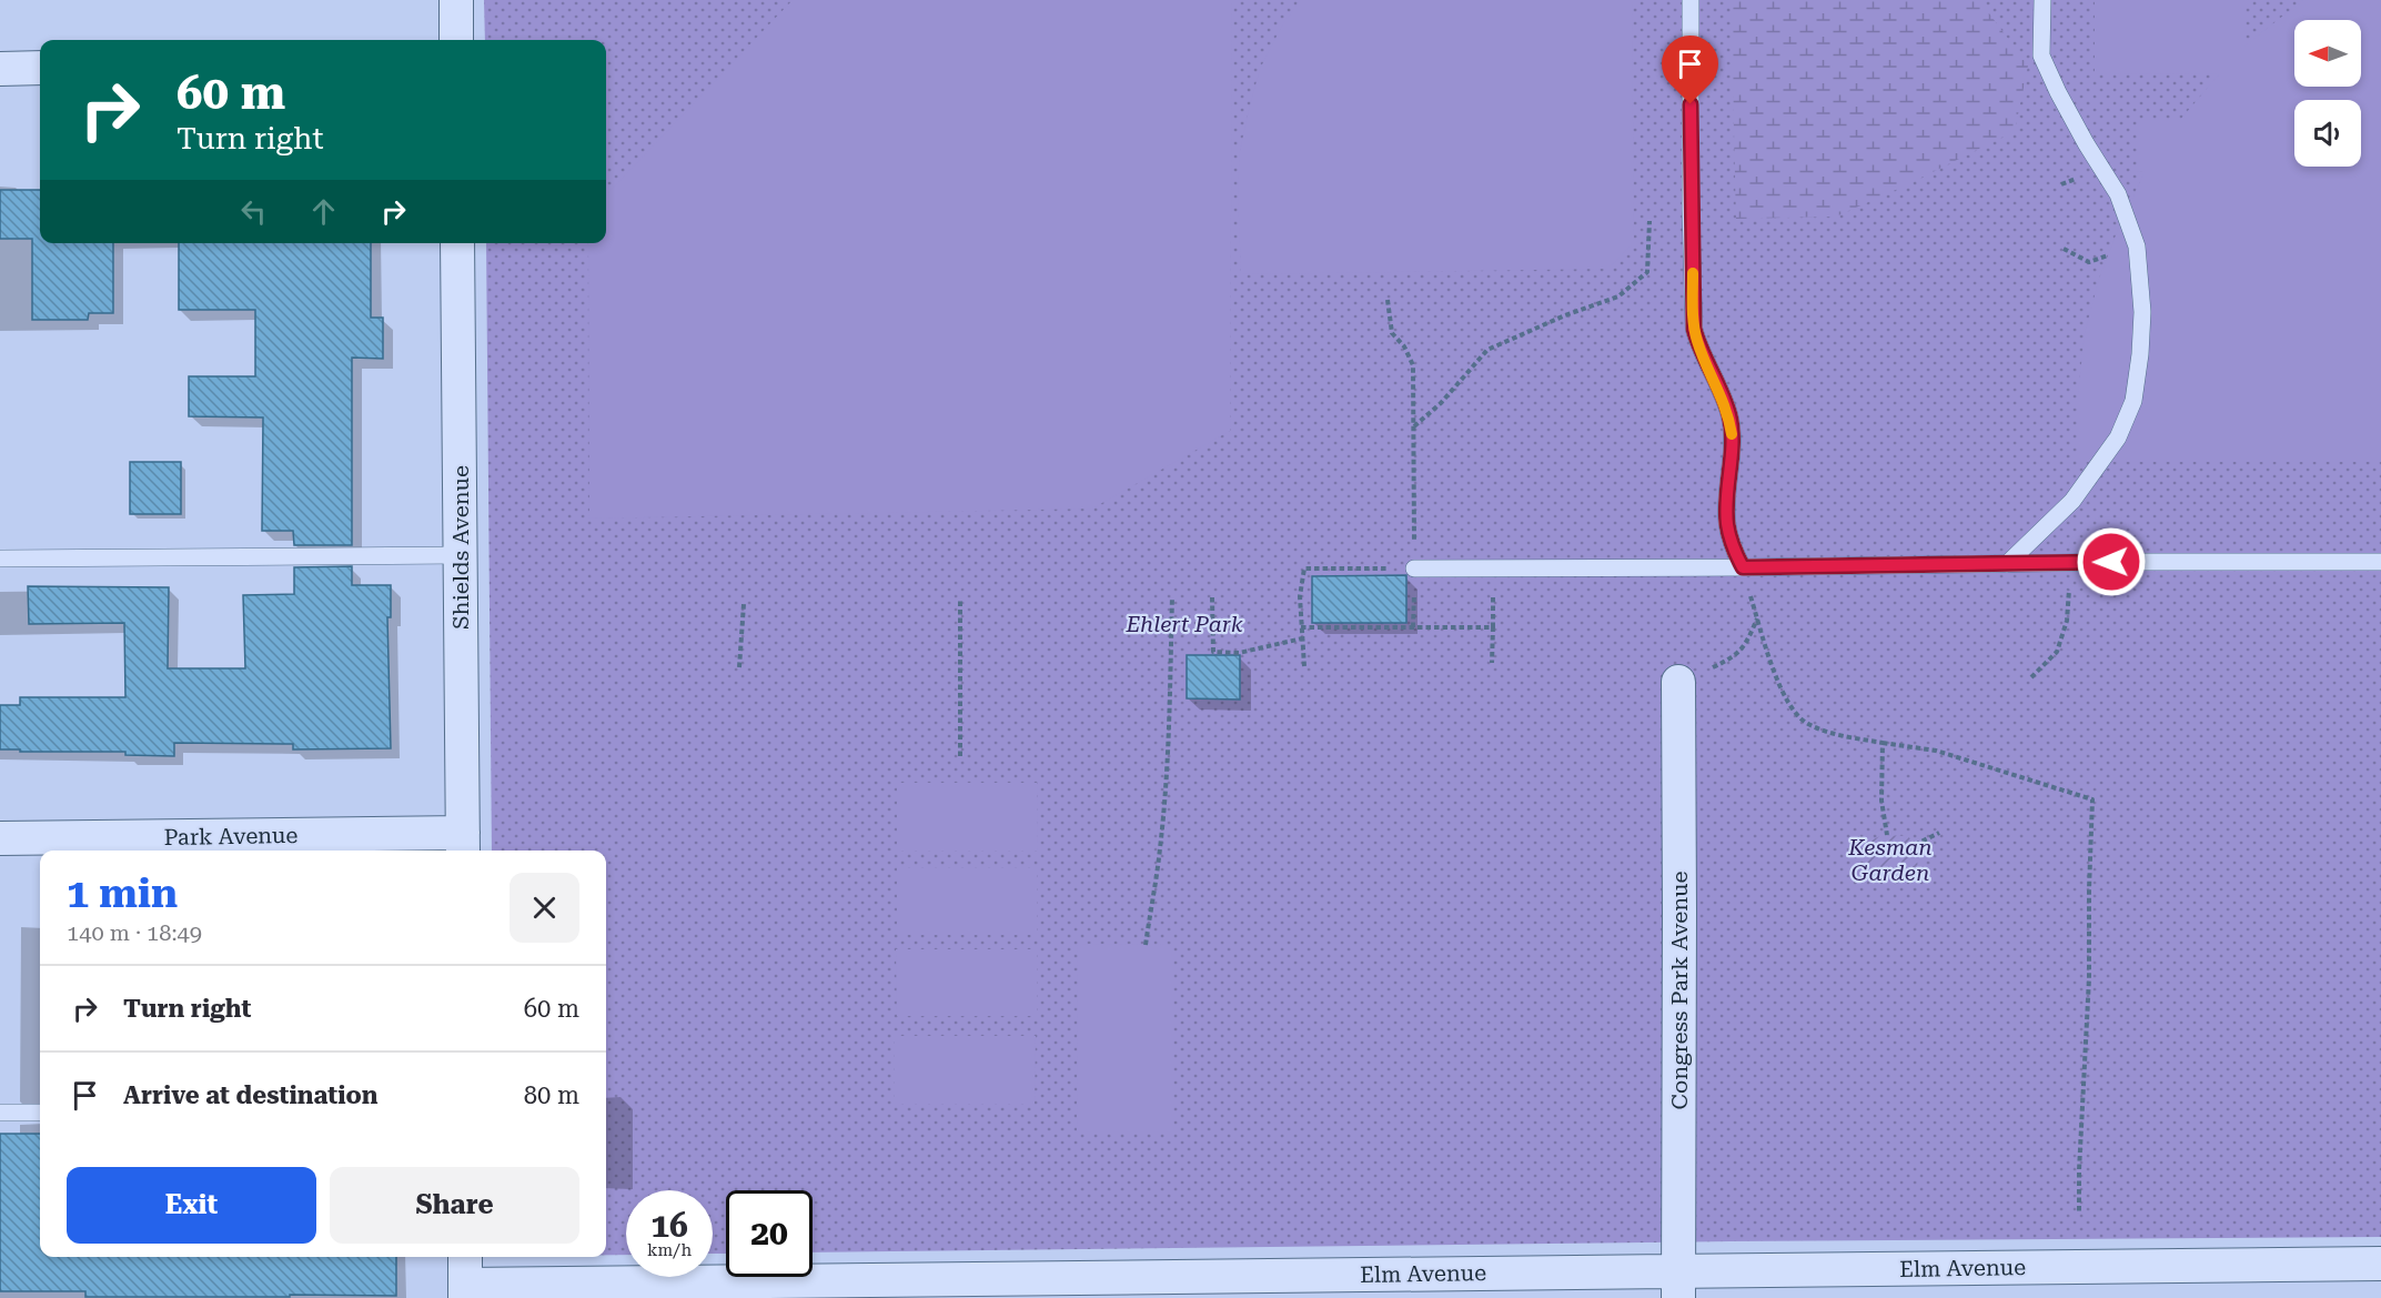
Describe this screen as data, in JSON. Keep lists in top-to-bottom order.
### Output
{
  "streets": {
    "street": [
      "Shields Avenue",
      "Park Avenue",
      "Congress Park Avenue",
      "Elm Avenue"
    ]
  },
  "crossings": [
    ["Shields Avenue", "Park Avenue"],
    ["Congress Park Avenue", "Elm Avenue"]
  ],
  "parks": ["Ehlert Park", "Kesman Garden"],
  "north": "left",
  "page": {
    "turn": ["60 m", "Turn right"],
    "heading": ["1 min", "140 m · 18:49"],
    "list": [
      {
        "name": "Turn right",
        "value": "60 m"
      },
      {
        "name": "Arrive at destination",
        "value": "80 m"
      }
    ],
    "buttons": ["Exit", "Share"],
    "speed": "16 km/h",
    "limit": "20"
  }
}
